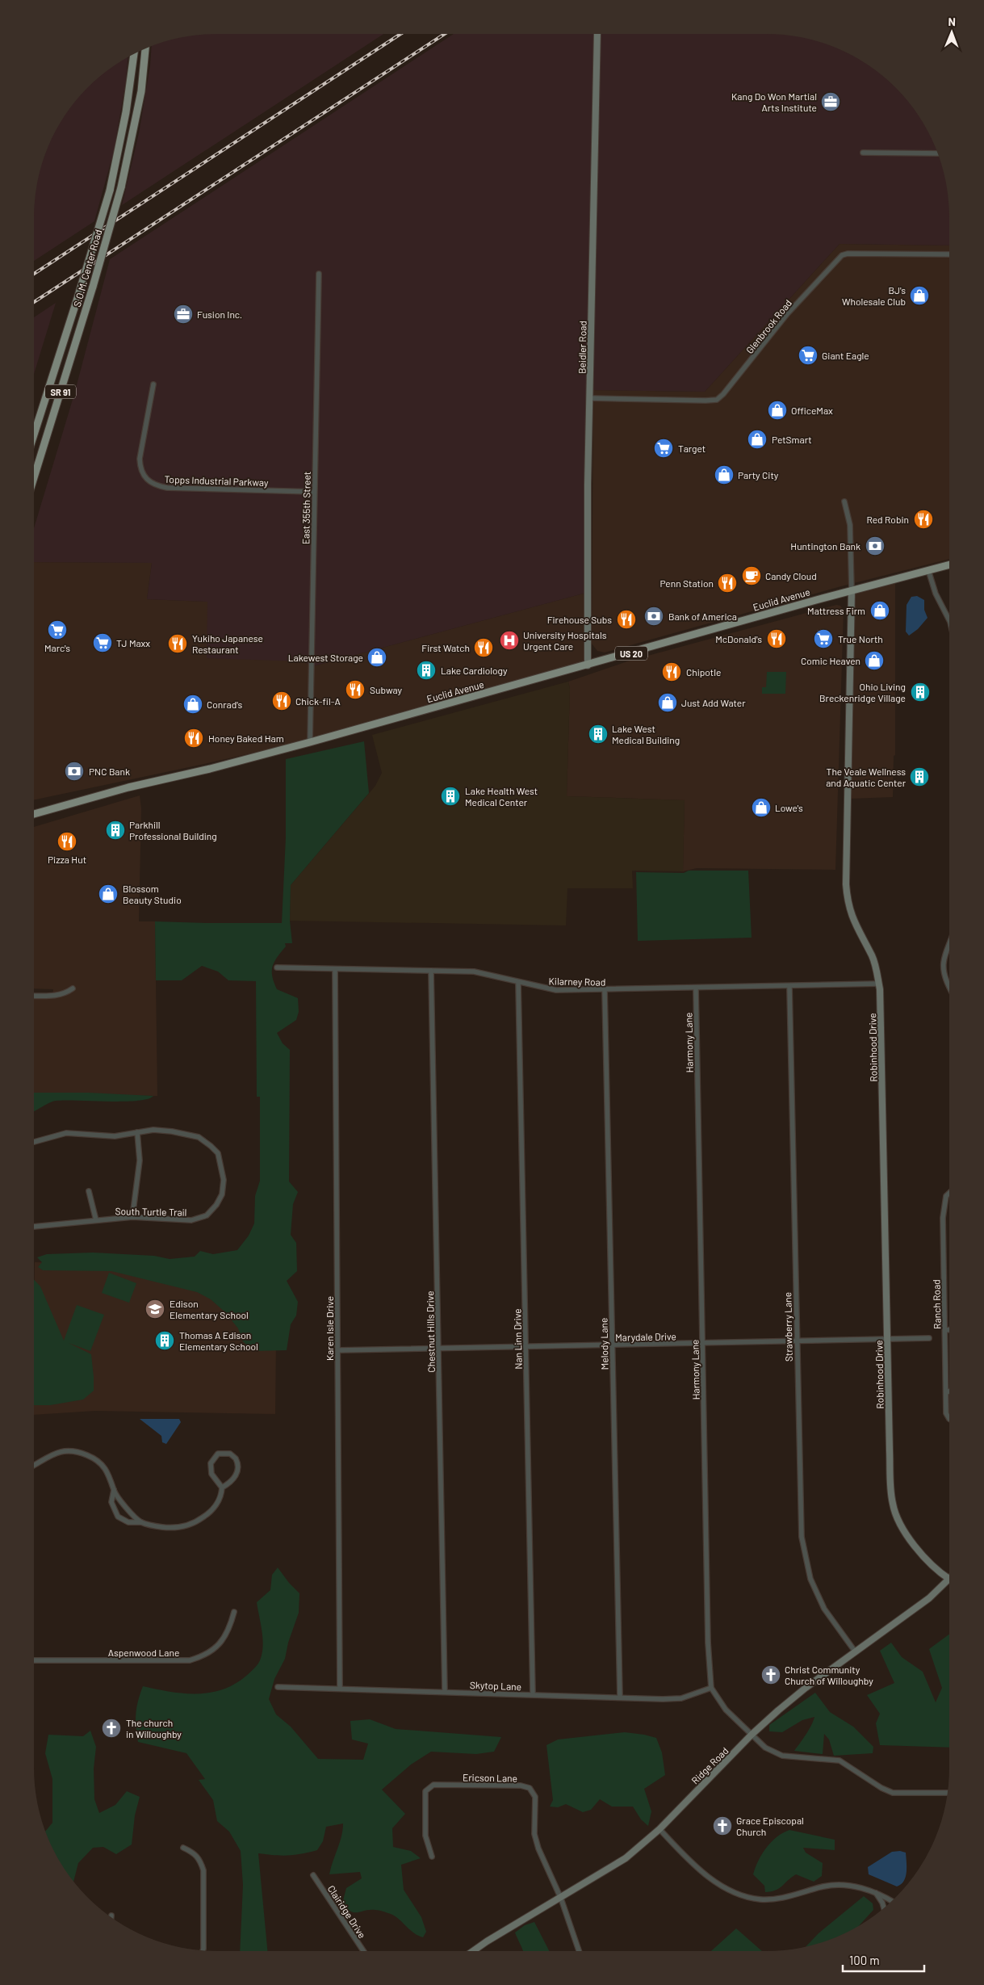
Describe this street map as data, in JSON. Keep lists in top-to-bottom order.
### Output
{
  "streets": {
    "main road": [
      "S.O.M. Center Road",
      "SR 91",
      "Euclid Avenue",
      "US 20"
    ],
    "street": [
      "Glenbrook Road",
      "Beidler Road",
      "Topps Industrial Parkway",
      "East 355th Street",
      "Kilarney Road",
      "Harmony Lane",
      "Robinhood Drive",
      "South Turtle Trail",
      "Ranch Road",
      "Strawberry Lane",
      "Karen Isle Drive",
      "Chestnut Hills Drive",
      "Marydale Drive",
      "Nan Linn Drive",
      "Melody Lane",
      "Aspenwood Lane",
      "Skytop Lane",
      "Ridge Road",
      "Ericson Lane",
      "Clairidge Drive"
    ]
  },
  "crossings": [
    ["Glenbrook Road", "Beidler Road"],
    ["Beidler Road", "Euclid Avenue"],
    ["Topps Industrial Parkway", "East 355th Street"],
    ["East 355th Street", "Euclid Avenue"],
    ["Euclid Avenue", "Robinhood Drive"],
    ["Kilarney Road", "Harmony Lane"],
    ["Kilarney Road", "Robinhood Drive"],
    ["Kilarney Road", "Strawberry Lane"],
    ["Kilarney Road", "Karen Isle Drive"],
    ["Kilarney Road", "Chestnut Hills Drive"],
    ["Kilarney Road", "Nan Linn Drive"],
    ["Kilarney Road", "Melody Lane"],
    ["Harmony Lane", "Marydale Drive"],
    ["Harmony Lane", "Skytop Lane"],
    ["Harmony Lane", "Ridge Road"],
    ["Robinhood Drive", "Marydale Drive"],
    ["Strawberry Lane", "Marydale Drive"],
    ["Strawberry Lane", "Ridge Road"],
    ["Karen Isle Drive", "Marydale Drive"],
    ["Karen Isle Drive", "Skytop Lane"],
    ["Chestnut Hills Drive", "Marydale Drive"],
    ["Chestnut Hills Drive", "Skytop Lane"],
    ["Marydale Drive", "Nan Linn Drive"],
    ["Marydale Drive", "Melody Lane"],
    ["Nan Linn Drive", "Skytop Lane"],
    ["Melody Lane", "Skytop Lane"],
    ["Ridge Road", "Ericson Lane"]
  ],
  "places": {
    "office": ["Kang Do Won Martial Arts Institute", "Fusion Inc."],
    "shop": [
      "BJ's Wholesale Club",
      "OfficeMax",
      "PetSmart",
      "Party City",
      "Mattress Firm",
      "Lakewest Storage",
      "Comic Heaven",
      "Just Add Water",
      "Conrad's",
      "Lowe's",
      "Blossom Beauty Studio"
    ],
    "supermarket": [
      "Giant Eagle",
      "Target",
      "Marc's",
      "True North",
      "TJ Maxx"
    ],
    "restaurant": [
      "Red Robin",
      "Penn Station",
      "Firehouse Subs",
      "McDonald's",
      "Yukiho Japanese Restaurant",
      "First Watch",
      "Chipotle",
      "Subway",
      "Chick-fil-A",
      "Honey Baked Ham",
      "Pizza Hut"
    ],
    "bank": ["Huntington Bank", "Bank of America", "PNC Bank"],
    "cafe": ["Candy Cloud"],
    "hospital": ["University Hospitals Urgent Care"],
    "building": [
      "Lake Cardiology",
      "Ohio Living Breckenridge Village",
      "Lake West Medical Building",
      "The Veale Wellness and Aquatic Center",
      "Lake Health West Medical Center",
      "Parkhill Professional Building",
      "Thomas A Edison Elementary School"
    ],
    "school or university": ["Edison Elementary School"],
    "church": ["Christ Community Church of Willoughby", "The church in Willoughby", "Grace Episcopal Church"]
  },
  "scale_bar": "100 m",
  "north": "top"
}
